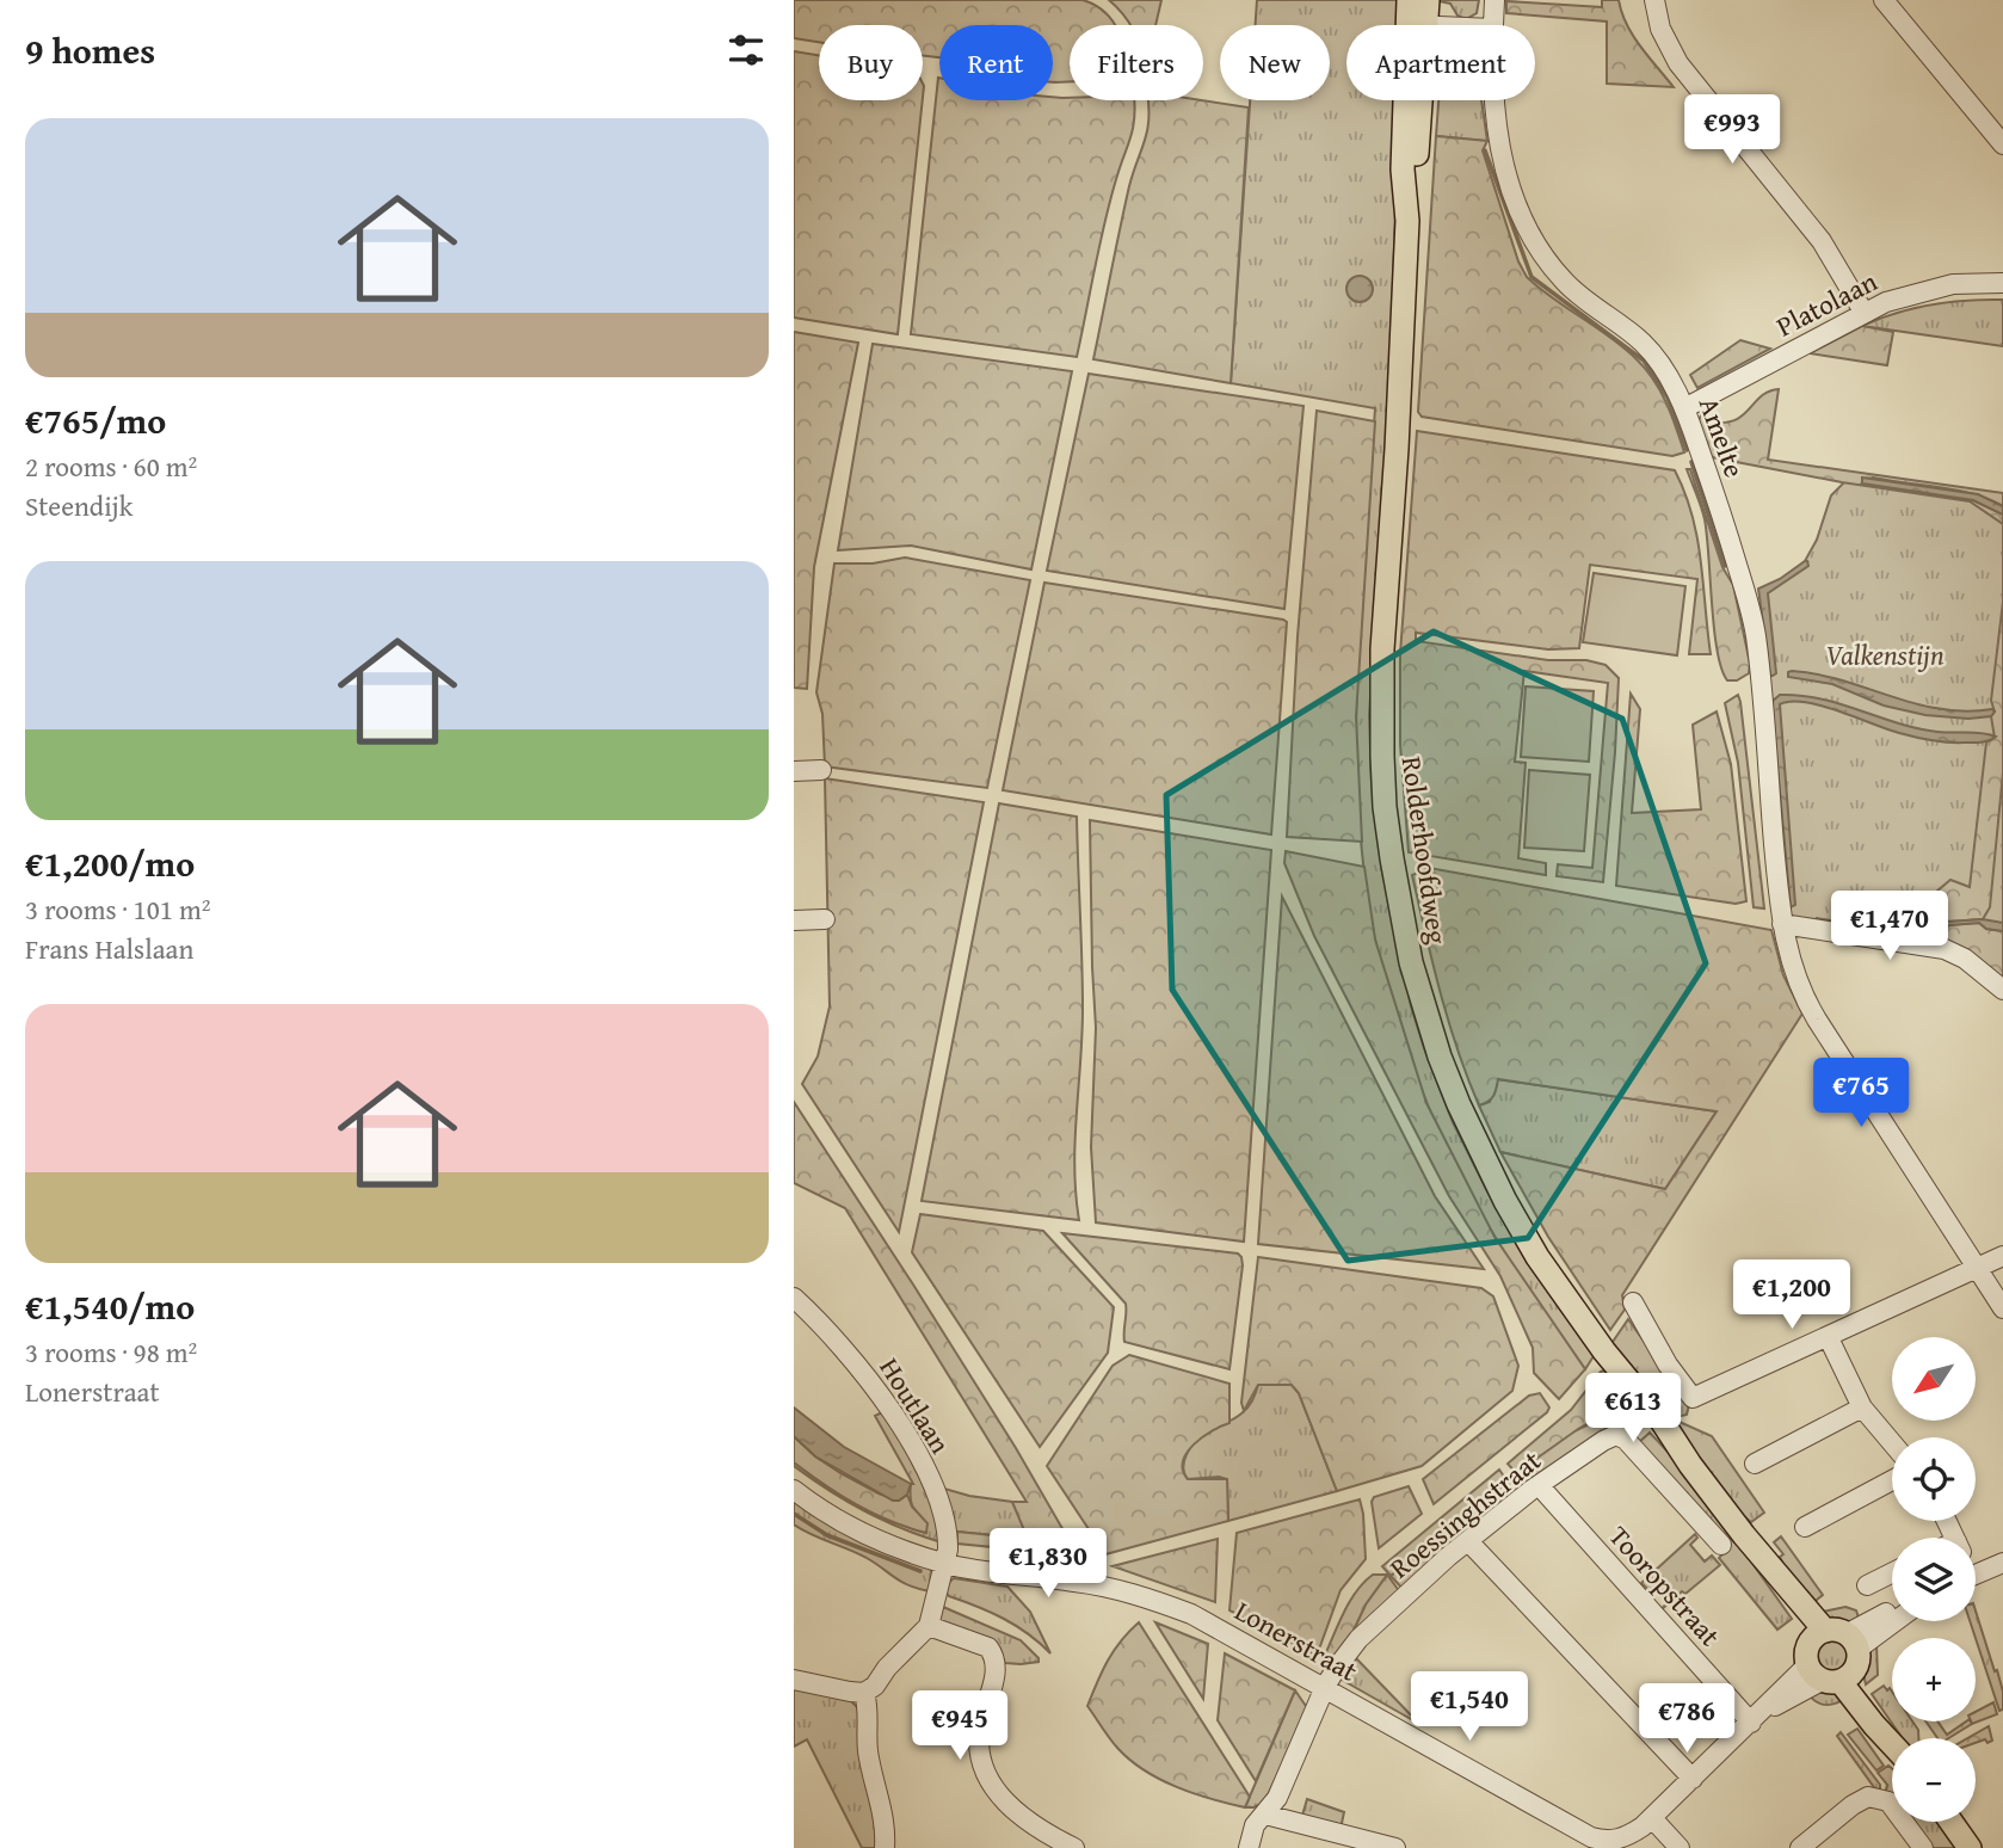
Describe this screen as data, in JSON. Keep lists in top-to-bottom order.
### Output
{
  "streets": {
    "main road": ["Rolderhoofdweg"],
    "street": [
      "Platolaan",
      "Amelte",
      "Houtlaan",
      "Roessinghstraat",
      "Tooropstraat",
      "Lonerstraat"
    ]
  },
  "crossings": [
    ["Platolaan", "Amelte"],
    ["Houtlaan", "Lonerstraat"],
    ["Roessinghstraat", "Tooropstraat"],
    ["Roessinghstraat", "Lonerstraat"],
    ["Tooropstraat", "Lonerstraat"]
  ],
  "parks": ["Valkenstijn"],
  "north": "bottom left",
  "page": {
    "heading": "9 homes",
    "chip": [
      "Buy",
      "Rent",
      "Filters",
      "New",
      "Apartment"
    ],
    "price": [
      "€993",
      "€1,470",
      "€765",
      "€1,200",
      "€613",
      "€1,830",
      "€1,540",
      "€786",
      "€945"
    ],
    "list": [
      {
        "name": "€765/mo",
        "note": "2 rooms · 60 m² · Steendijk"
      },
      {
        "name": "€1,200/mo",
        "note": "3 rooms · 101 m² · Frans Halslaan"
      },
      {
        "name": "€1,540/mo",
        "note": "3 rooms · 98 m² · Lonerstraat"
      }
    ],
    "map_buttons": ["+", "−"]
  }
}
